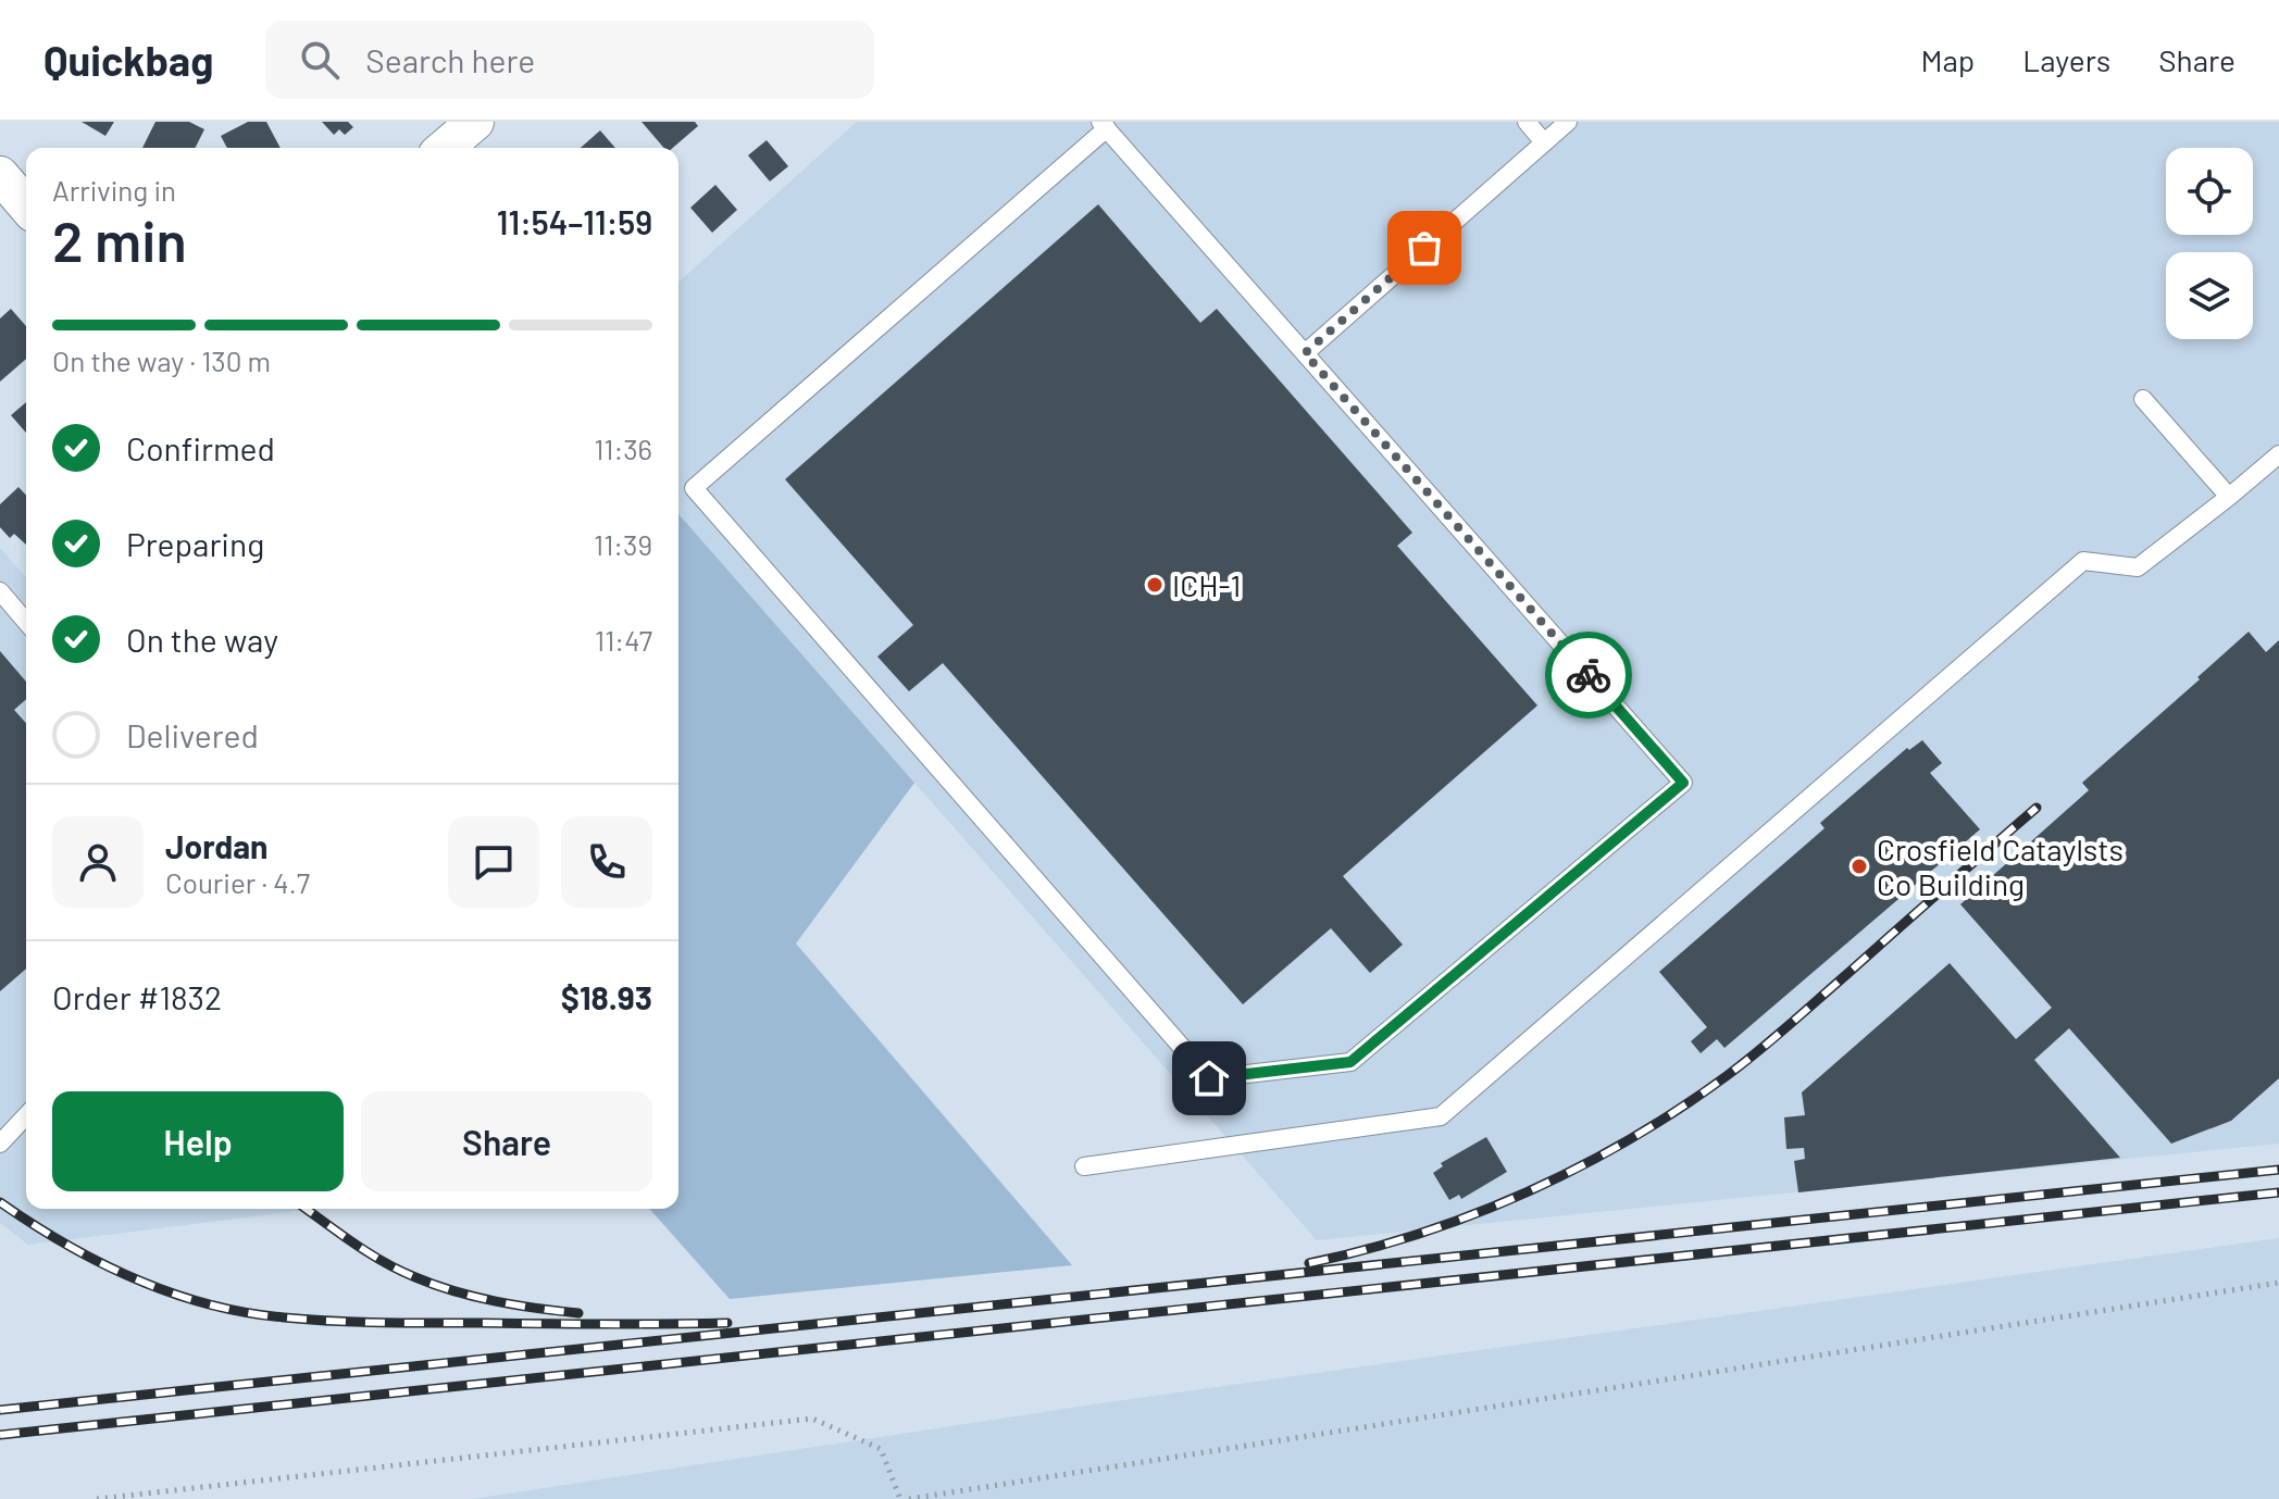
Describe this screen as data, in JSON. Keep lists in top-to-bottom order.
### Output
{
  "places": ["ICH-1", "Crosfield Cataylsts Co Building"],
  "page": {
    "header": "Quickbag",
    "search": "Search here",
    "nav": ["Map", "Layers", "Share"],
    "heading": ["2 min", "Arriving in", "11:54–11:59"],
    "panel": [
      "Jordan",
      "Courier · 4.7",
      "Order #1832",
      "$18.93"
    ],
    "bar": "On the way · 130 m",
    "list": [
      ["Confirmed", "11:36"],
      ["Preparing", "11:39"],
      ["On the way", "11:47"],
      "Delivered"
    ],
    "buttons": ["Help", "Share"]
  }
}
